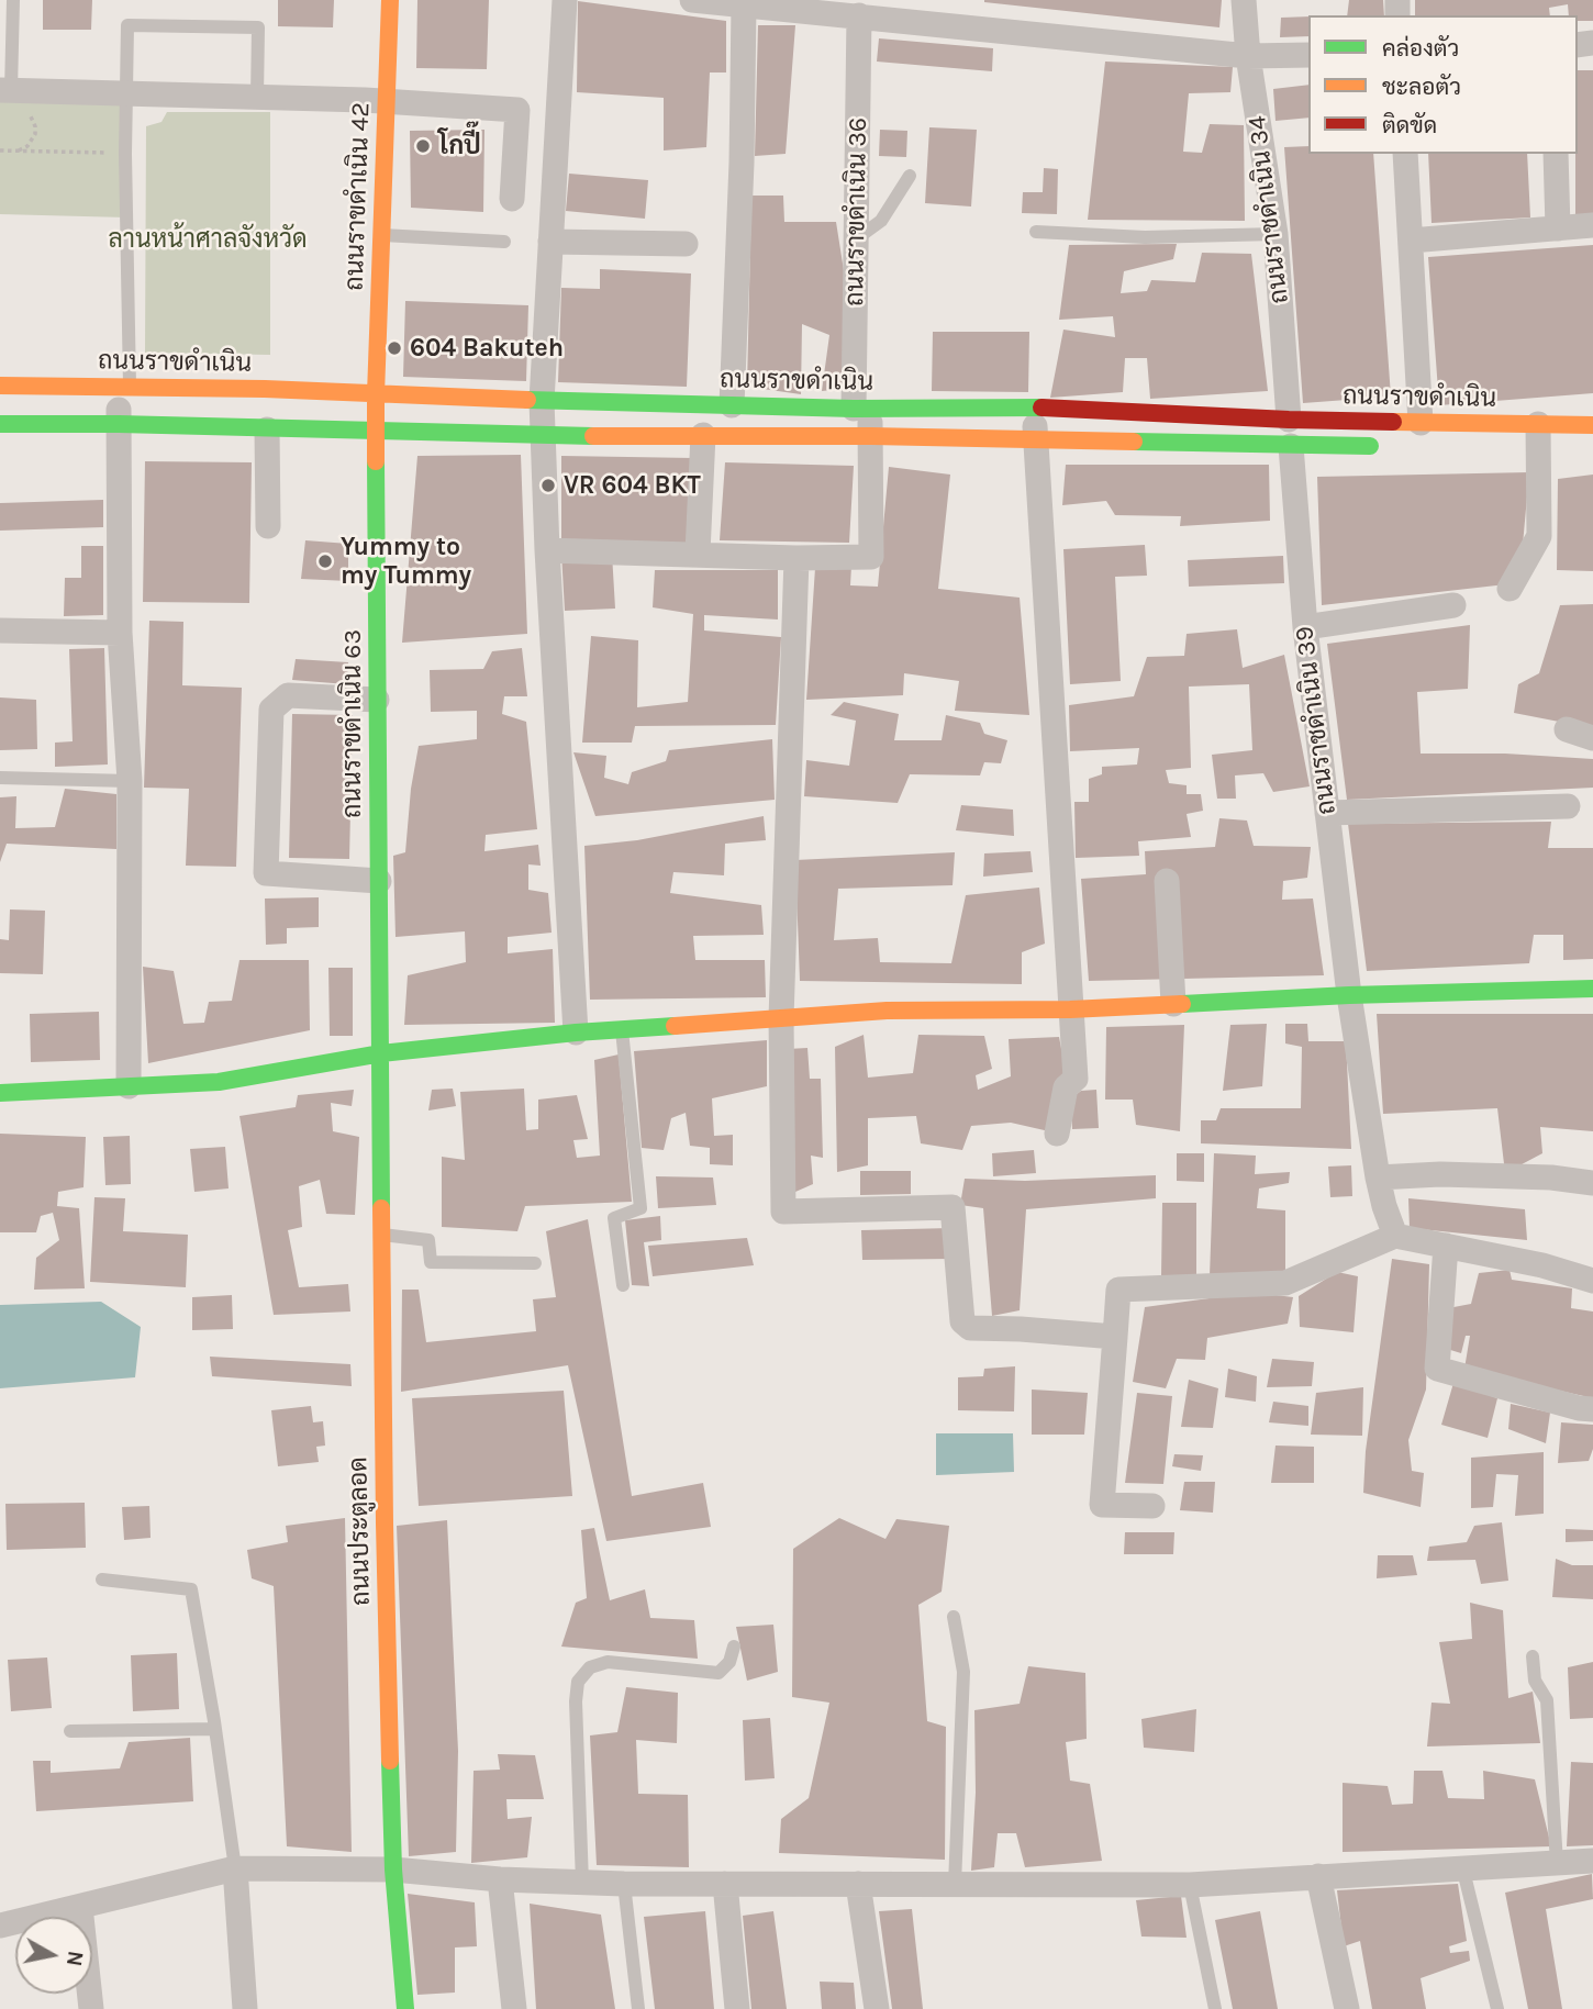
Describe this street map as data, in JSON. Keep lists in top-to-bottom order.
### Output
{
  "streets": {
    "street": [
      "ถนนราขดำเนิน 42",
      "ถนนราชดำเนิน 34",
      "ถนนราขดำเนิน 36",
      "ถนนราขดำเนิน",
      "ถนนราชดำเนิน 39",
      "ถนนราขดำเนิน 63",
      "ถนนประตูลอด"
    ]
  },
  "crossings": [
    ["ถนนราขดำเนิน 42", "ถนนราขดำเนิน"],
    ["ถนนราขดำเนิน 42", "ถนนราขดำเนิน 63"],
    ["ถนนราชดำเนิน 34", "ถนนราขดำเนิน"],
    ["ถนนราขดำเนิน 36", "ถนนราขดำเนิน"],
    ["ถนนราขดำเนิน", "ถนนราชดำเนิน 39"],
    ["ถนนราขดำเนิน", "ถนนราขดำเนิน 63"],
    ["ถนนราขดำเนิน 63", "ถนนประตูลอด"]
  ],
  "parks": ["ลานหน้าศาลจังหวัด"],
  "places": [
    "โกปี๊",
    "604 Bakuteh",
    "VR 604 BKT",
    "Yummy to my Tummy"
  ],
  "legend": ["คล่องตัว", "ชะลอตัว", "ติดขัด"],
  "north": "right"
}
